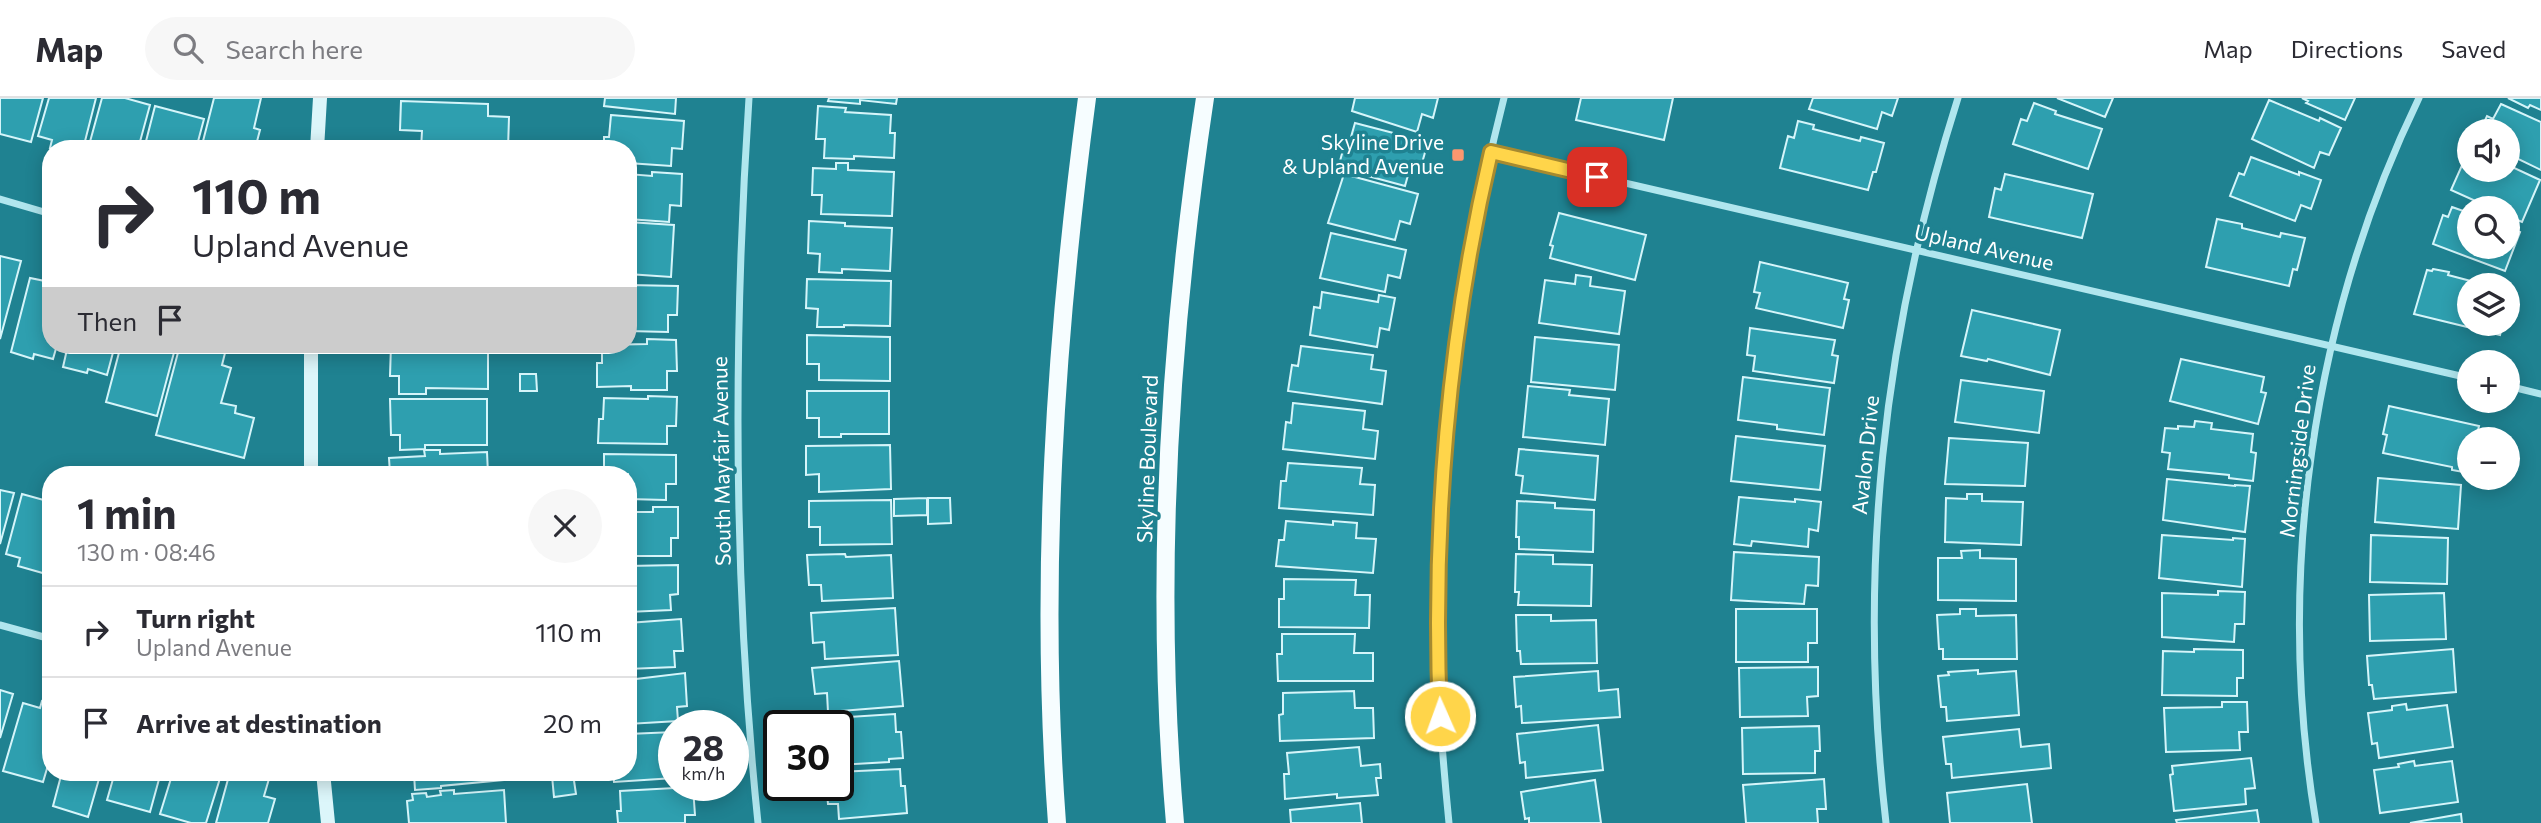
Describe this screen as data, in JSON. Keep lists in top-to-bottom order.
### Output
{
  "streets": {
    "main road": ["Skyline Boulevard"],
    "street": [
      "Upland Avenue",
      "Morningside Drive",
      "Avalon Drive",
      "South Mayfair Avenue"
    ]
  },
  "crossings": [
    ["Upland Avenue", "Morningside Drive"],
    ["Upland Avenue", "Avalon Drive"]
  ],
  "places": {
    "transit": ["Skyline Drive & Upland Avenue"]
  },
  "page": {
    "header": "Map",
    "search": "Search here",
    "nav": ["Map", "Directions", "Saved"],
    "map_buttons": ["+", "−"],
    "turn": ["110 m", "Upland Avenue"],
    "then": "Then",
    "heading": ["1 min", "130 m · 08:46"],
    "list": [
      {
        "name": "Turn right",
        "note": "Upland Avenue",
        "value": "110 m"
      },
      {
        "name": "Arrive at destination",
        "value": "20 m"
      }
    ],
    "speed": "28 km/h",
    "limit": "30"
  }
}
